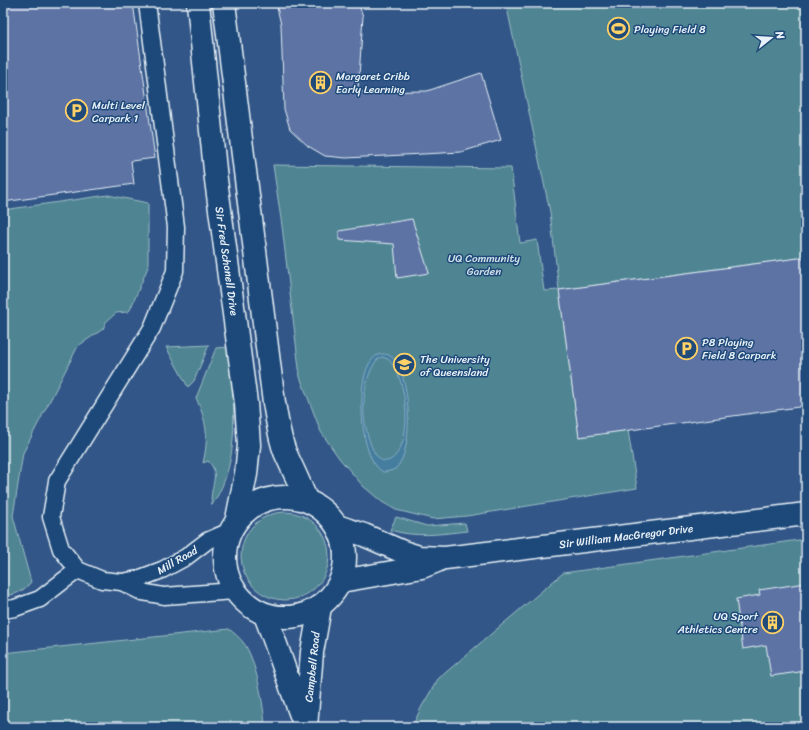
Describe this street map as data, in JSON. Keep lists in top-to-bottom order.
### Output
{
  "streets": {
    "street": ["Sir Fred Schonell Drive", "Sir William MacGregor Drive", "Campbell Road"],
    "lane": ["Mill Road"]
  },
  "crossings": [
    ["Sir Fred Schonell Drive", "Sir William MacGregor Drive"],
    ["Sir Fred Schonell Drive", "Mill Road"],
    ["Sir Fred Schonell Drive", "Campbell Road"],
    ["Sir William MacGregor Drive", "Mill Road"],
    ["Sir William MacGregor Drive", "Campbell Road"],
    ["Mill Road", "Campbell Road"]
  ],
  "parks": ["UQ Community Garden"],
  "places": {
    "sports": ["Playing Field 8"],
    "building": ["Margaret Cribb Early Learning", "UQ Sport Athletics Centre"],
    "parking": ["Multi Level Carpark 1", "P8 Playing Field 8 Carpark"],
    "school or university": ["The University of Queensland"]
  },
  "north": "right"
}
